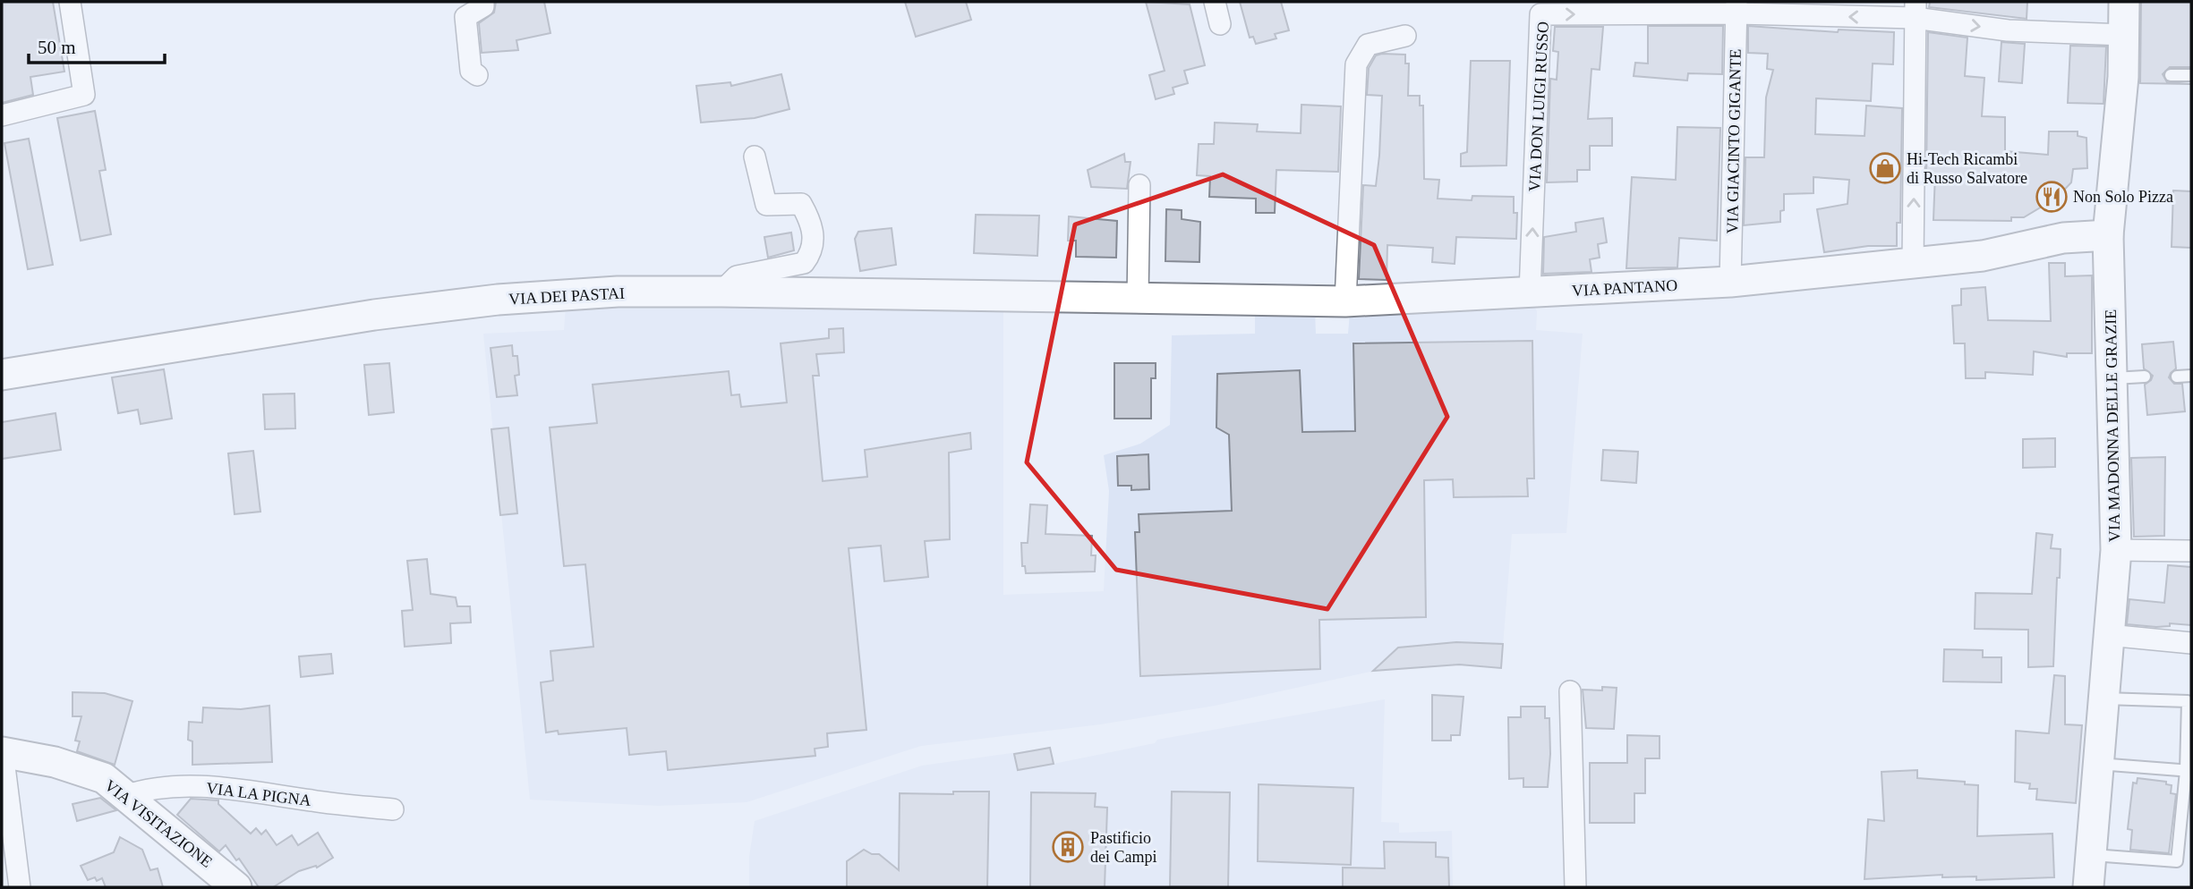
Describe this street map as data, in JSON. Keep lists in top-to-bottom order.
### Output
{
  "streets": {
    "street": [
      "VIA DON LUIGI RUSSO",
      "VIA GIACINTO GIGANTE",
      "VIA PANTANO",
      "VIA DEI PASTAI",
      "VIA MADONNA DELLE GRAZIE",
      "VIA LA PIGNA",
      "VIA VISITAZIONE"
    ]
  },
  "crossings": [
    ["VIA DON LUIGI RUSSO", "VIA GIACINTO GIGANTE"],
    ["VIA DON LUIGI RUSSO", "VIA PANTANO"],
    ["VIA DON LUIGI RUSSO", "VIA MADONNA DELLE GRAZIE"],
    ["VIA GIACINTO GIGANTE", "VIA PANTANO"],
    ["VIA PANTANO", "VIA DEI PASTAI"],
    ["VIA PANTANO", "VIA MADONNA DELLE GRAZIE"],
    ["VIA LA PIGNA", "VIA VISITAZIONE"]
  ],
  "places": {
    "shop": ["Hi-Tech Ricambi di Russo Salvatore"],
    "restaurant": ["Non Solo Pizza"],
    "building": ["Pastificio dei Campi"]
  },
  "scale_bar": "50 m"
}
